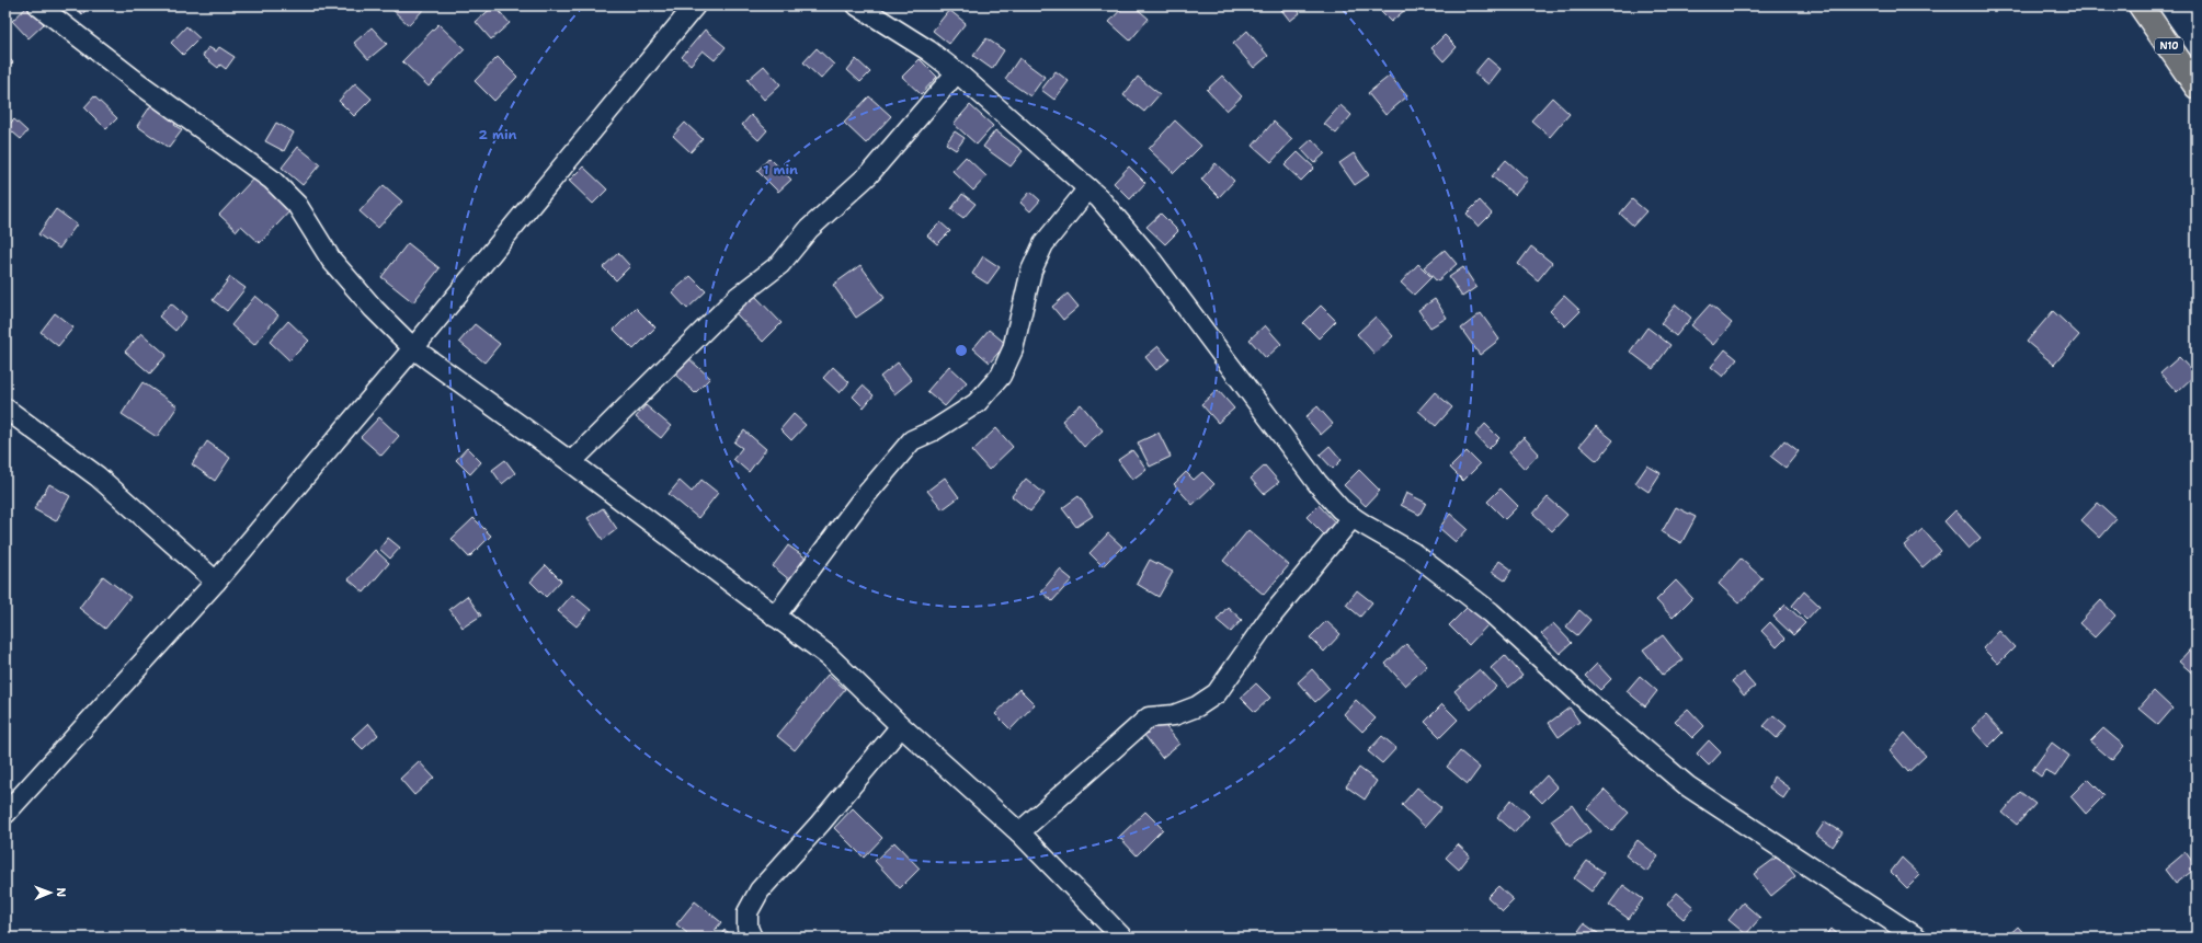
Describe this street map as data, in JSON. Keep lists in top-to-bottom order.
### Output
{
  "streets": {
    "main road": ["N10"]
  },
  "north": "right",
  "rings": ["2 min", "1 min"]
}
